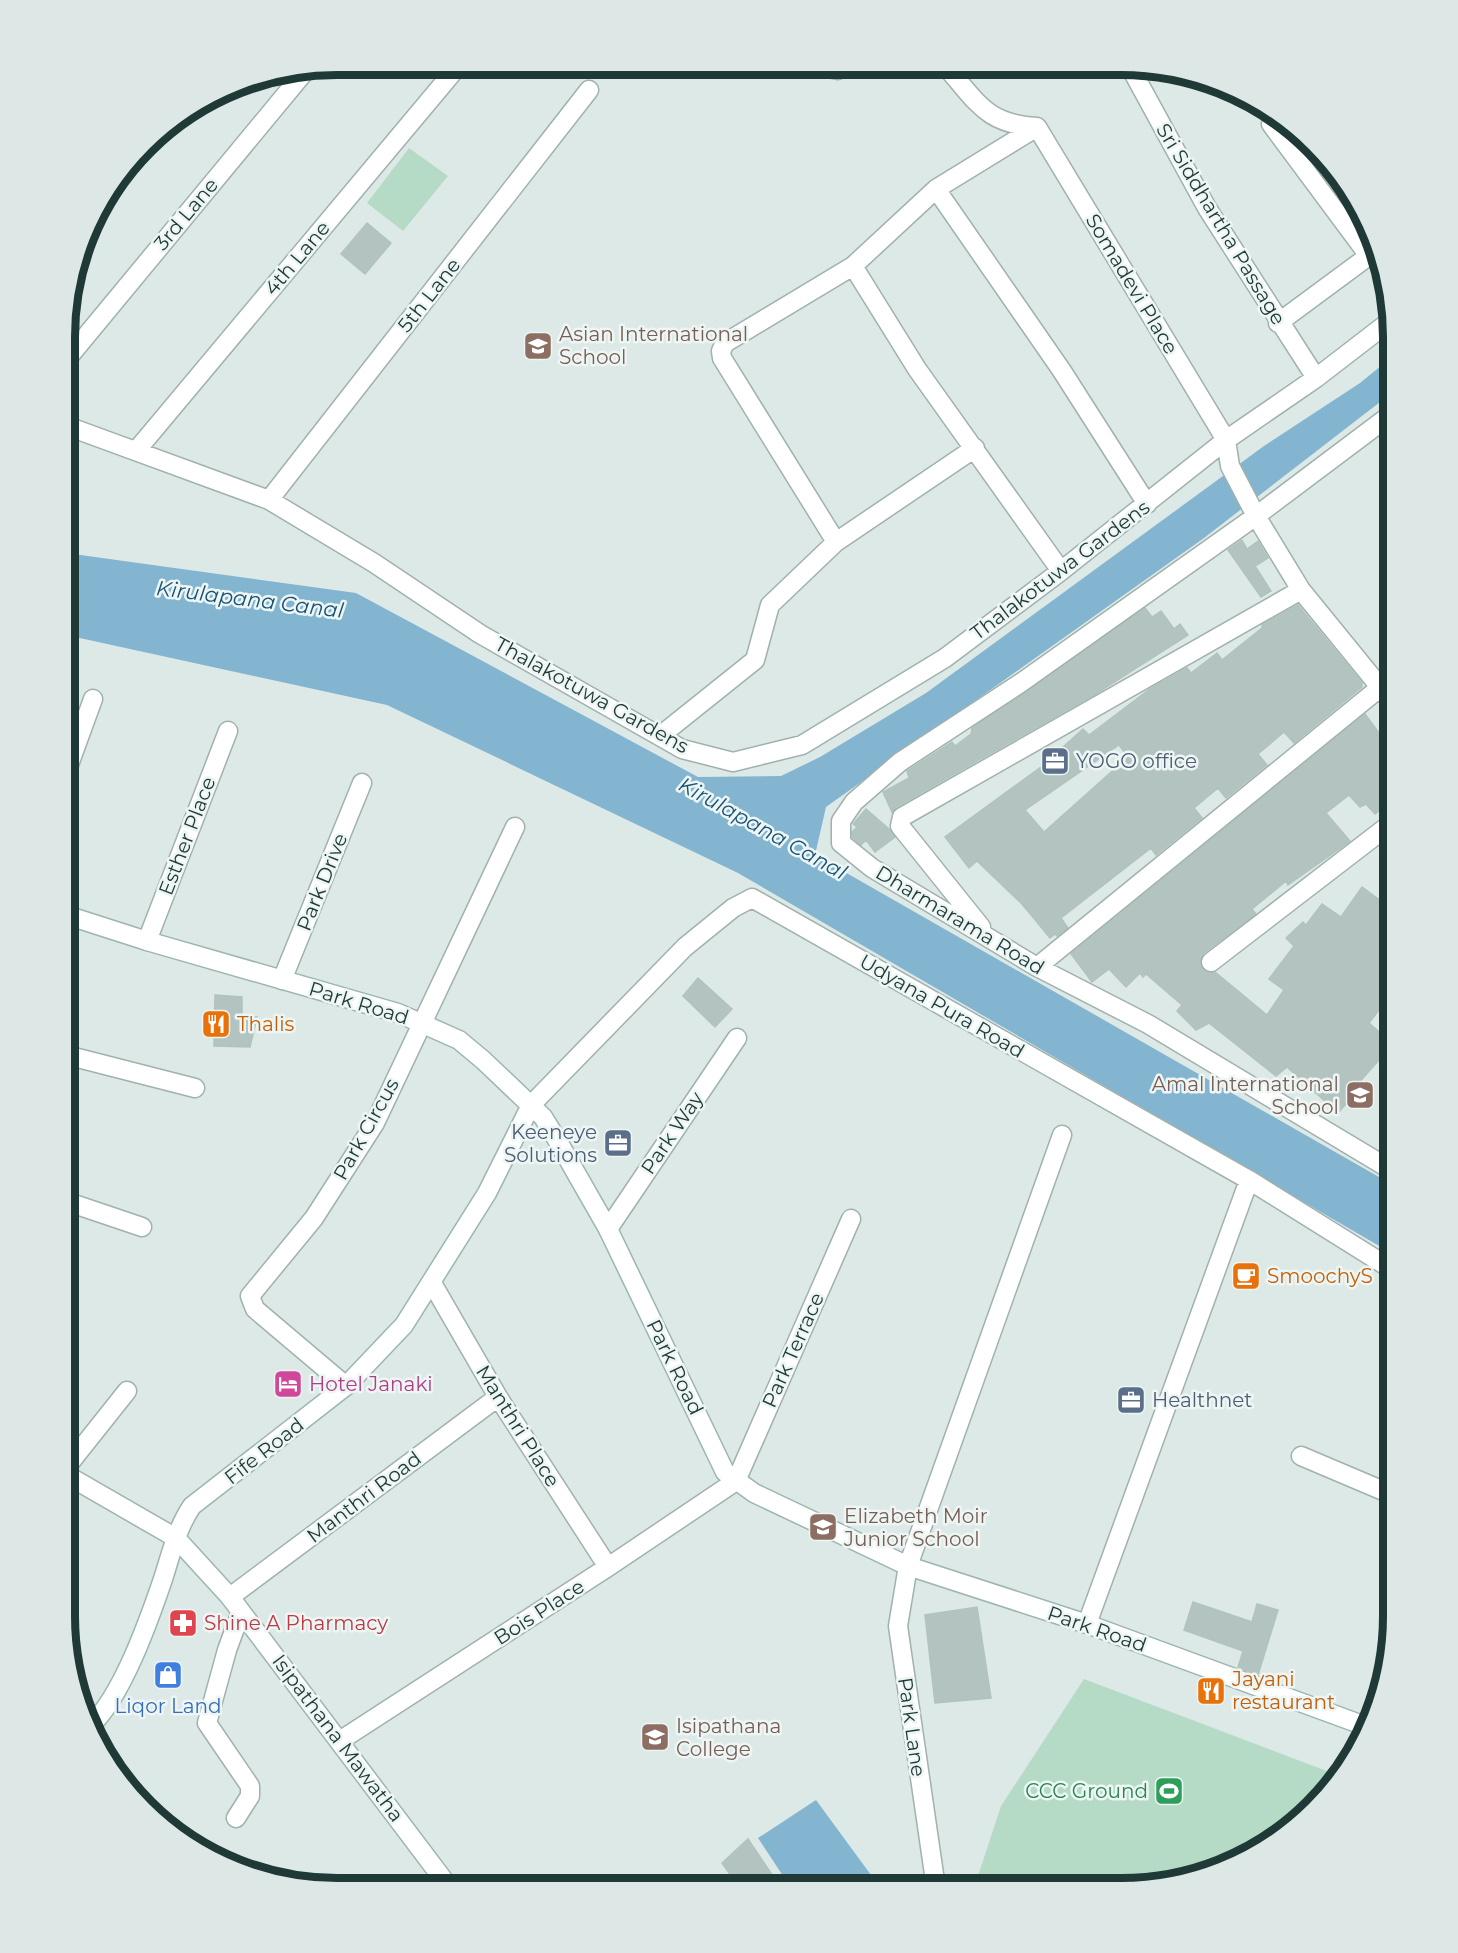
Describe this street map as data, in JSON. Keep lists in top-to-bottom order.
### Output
{
  "streets": {
    "street": [
      "3rd Lane",
      "Sri Siddhartha Passage",
      "4th Lane",
      "Somadevi Place",
      "5th Lane",
      "Thalakotuwa Gardens",
      "Esther Place",
      "Park Drive",
      "Dharmarama Road",
      "Park Road",
      "Udyana Pura Road",
      "Park Circus",
      "Park Way",
      "Park Terrace",
      "Manthri Place",
      "Fife Road",
      "Manthri Road",
      "Bois Place",
      "Park Lane",
      "Isipathana Mawatha"
    ]
  },
  "crossings": [
    ["Sri Siddhartha Passage", "Thalakotuwa Gardens"],
    ["4th Lane", "Thalakotuwa Gardens"],
    ["Somadevi Place", "Thalakotuwa Gardens"],
    ["5th Lane", "Thalakotuwa Gardens"],
    ["Esther Place", "Park Road"],
    ["Park Drive", "Park Road"],
    ["Park Road", "Udyana Pura Road"],
    ["Park Road", "Park Circus"],
    ["Park Road", "Park Way"],
    ["Park Road", "Park Terrace"],
    ["Park Road", "Fife Road"],
    ["Park Road", "Bois Place"],
    ["Park Road", "Park Lane"],
    ["Udyana Pura Road", "Fife Road"],
    ["Park Circus", "Fife Road"],
    ["Park Terrace", "Bois Place"],
    ["Manthri Place", "Fife Road"],
    ["Manthri Place", "Manthri Road"],
    ["Manthri Place", "Bois Place"],
    ["Fife Road", "Isipathana Mawatha"],
    ["Manthri Road", "Isipathana Mawatha"],
    ["Bois Place", "Isipathana Mawatha"]
  ],
  "water": ["Kirulapana Canal"],
  "places": {
    "school or university": [
      "Asian International School",
      "Amal International School",
      "Elizabeth Moir Junior School",
      "Isipathana College"
    ],
    "office": ["YOGO office", "Keeneye Solutions", "Healthnet"],
    "restaurant": ["Thalis", "Jayani restaurant"],
    "cafe": ["SmoochyS"],
    "hotel": ["Hotel Janaki"],
    "pharmacy": ["Shine A Pharmacy"],
    "shop": ["Liqor Land"],
    "sports": ["CCC Ground"]
  }
}
